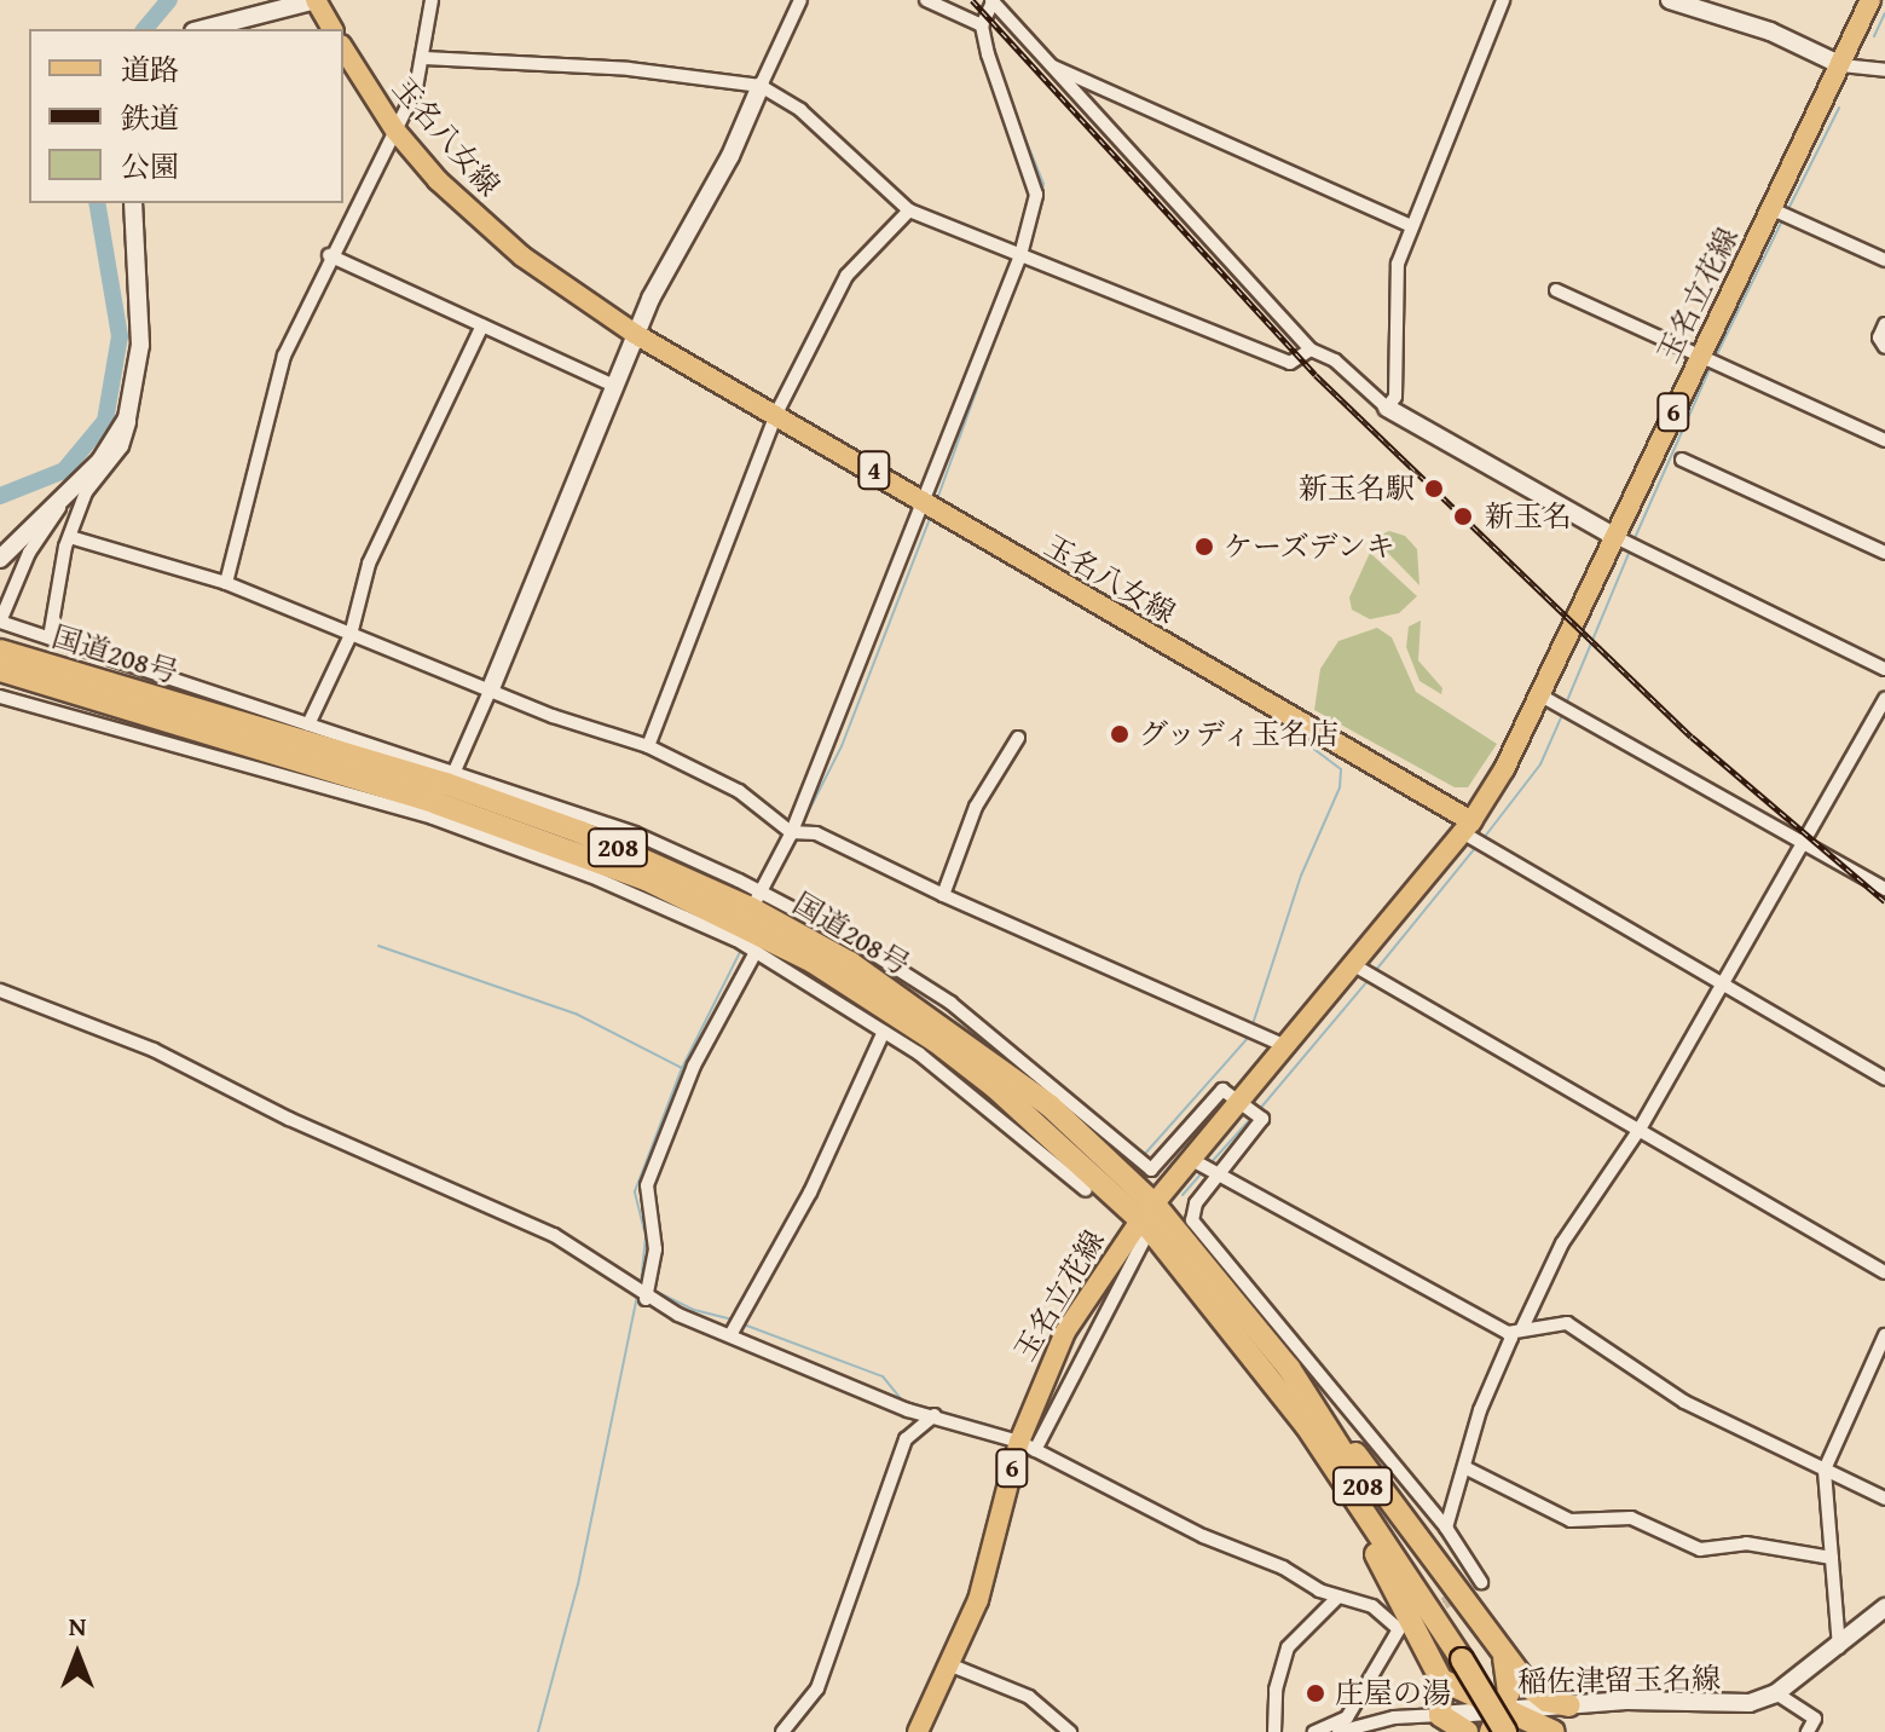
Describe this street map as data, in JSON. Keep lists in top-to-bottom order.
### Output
{
  "streets": {
    "highway": ["国道208号", "208"],
    "main road": [
      "玉名八女線",
      "玉名立花線",
      "6",
      "4"
    ],
    "street": ["稲佐津留玉名線"]
  },
  "crossings": [
    ["玉名八女線", "玉名立花線"],
    ["玉名立花線", "国道208号"]
  ],
  "places": [
    "新玉名駅",
    "新玉名",
    "ケーズデンキ",
    "グッディ玉名店",
    "庄屋の湯"
  ],
  "legend": ["道路", "鉄道", "公園"],
  "north": "top"
}
